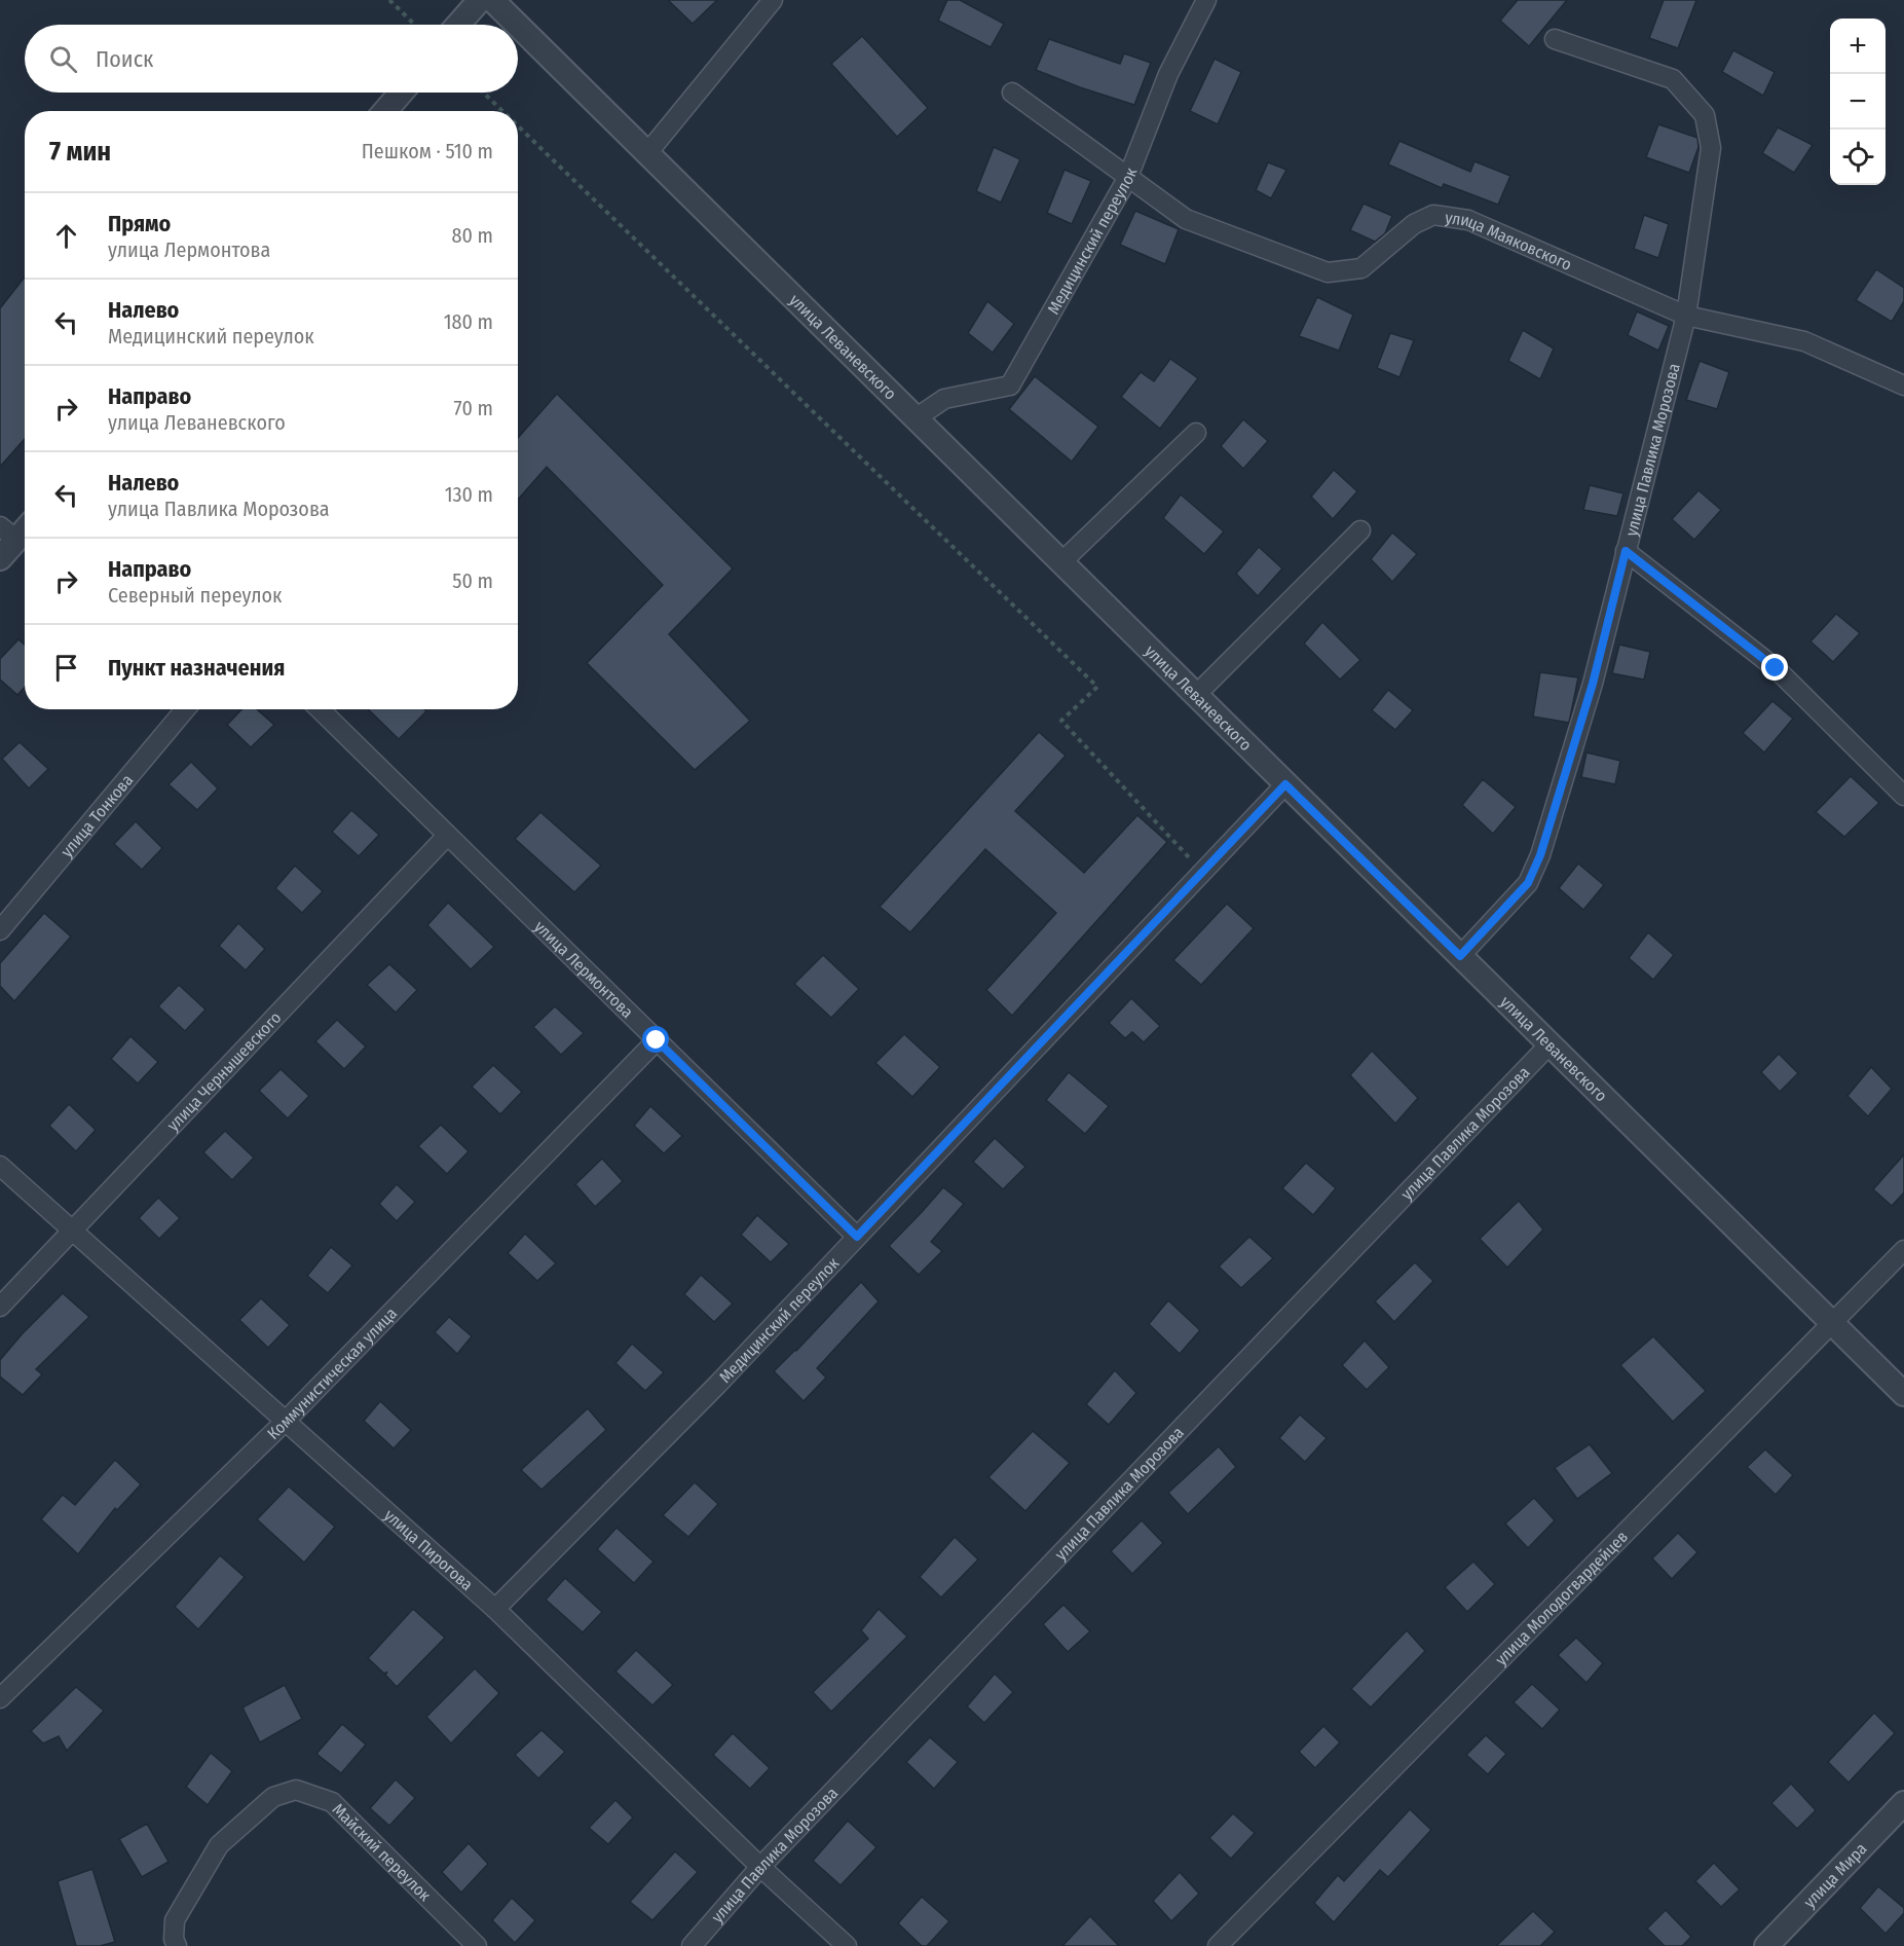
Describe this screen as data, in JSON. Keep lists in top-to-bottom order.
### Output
{
  "streets": {
    "street": [
      "Медицинский переулок",
      "улица Маяковского",
      "улица Леваневского",
      "улица Павлика Морозова",
      "улица Тонкова",
      "улица Лермонтова",
      "улица Чернышевского",
      "Коммунистическая улица",
      "улица Пирогова",
      "улица Молодогвардейцев",
      "Майский переулок",
      "улица Мира"
    ]
  },
  "crossings": [
    ["Медицинский переулок", "улица Маяковского"],
    ["Медицинский переулок", "улица Леваневского"],
    ["Медицинский переулок", "улица Лермонтова"],
    ["Медицинский переулок", "улица Пирогова"],
    ["улица Маяковского", "улица Павлика Морозова"],
    ["улица Леваневского", "улица Павлика Морозова"],
    ["улица Леваневского", "улица Молодогвардейцев"],
    ["улица Павлика Морозова", "улица Пирогова"],
    ["улица Лермонтова", "улица Чернышевского"],
    ["улица Лермонтова", "Коммунистическая улица"],
    ["улица Чернышевского", "улица Пирогова"],
    ["Коммунистическая улица", "улица Пирогова"]
  ],
  "page": {
    "map_buttons": ["+", "−"],
    "search": "Поиск",
    "heading": ["7 мин", "Пешком · 510 m"],
    "list": [
      ["Прямо", "улица Лермонтова", "80 m"],
      ["Налево", "Медицинский переулок", "180 m"],
      ["Направо", "улица Леваневского", "70 m"],
      ["Налево", "улица Павлика Морозова", "130 m"],
      ["Направо", "Северный переулок", "50 m"],
      "Пункт назначения"
    ]
  }
}
